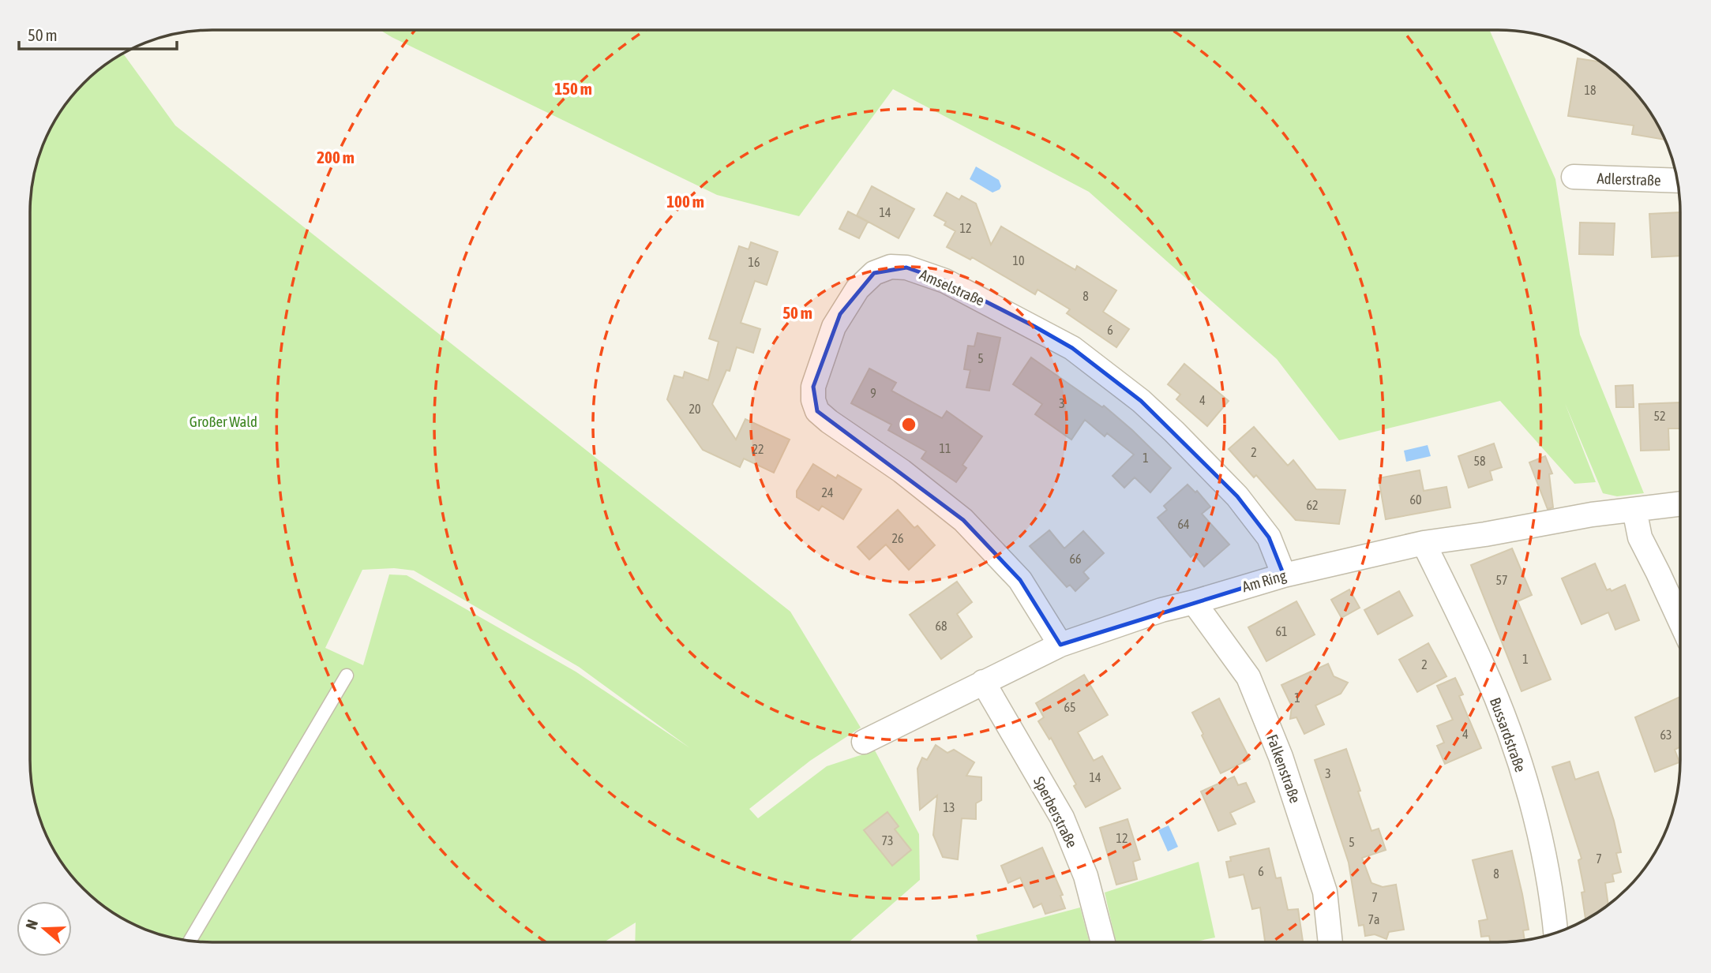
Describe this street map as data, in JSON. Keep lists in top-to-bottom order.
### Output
{
  "streets": {
    "street": [
      "Adlerstraße",
      "Amselstraße",
      "Am Ring",
      "Bussardstraße",
      "Falkenstraße",
      "Sperberstraße"
    ]
  },
  "crossings": [
    ["Amselstraße", "Am Ring"],
    ["Am Ring", "Bussardstraße"],
    ["Am Ring", "Falkenstraße"],
    ["Am Ring", "Sperberstraße"]
  ],
  "parks": ["Großer Wald"],
  "house_numbers": [
    "18",
    "14",
    "12",
    "10",
    "16",
    "8",
    "6",
    "5",
    "9",
    "4",
    "3",
    "20",
    "52",
    "11",
    "22",
    "2",
    "1",
    "58",
    "24",
    "60",
    "62",
    "64",
    "26",
    "66",
    "57",
    "68",
    "61",
    "1",
    "2",
    "1",
    "65",
    "4",
    "63",
    "3",
    "14",
    "13",
    "12",
    "73",
    "5",
    "7",
    "6",
    "8",
    "7",
    "7a"
  ],
  "scale_bar": "50 m",
  "north": "left",
  "rings": [
    "150 m",
    "200 m",
    "100 m",
    "50 m"
  ]
}
